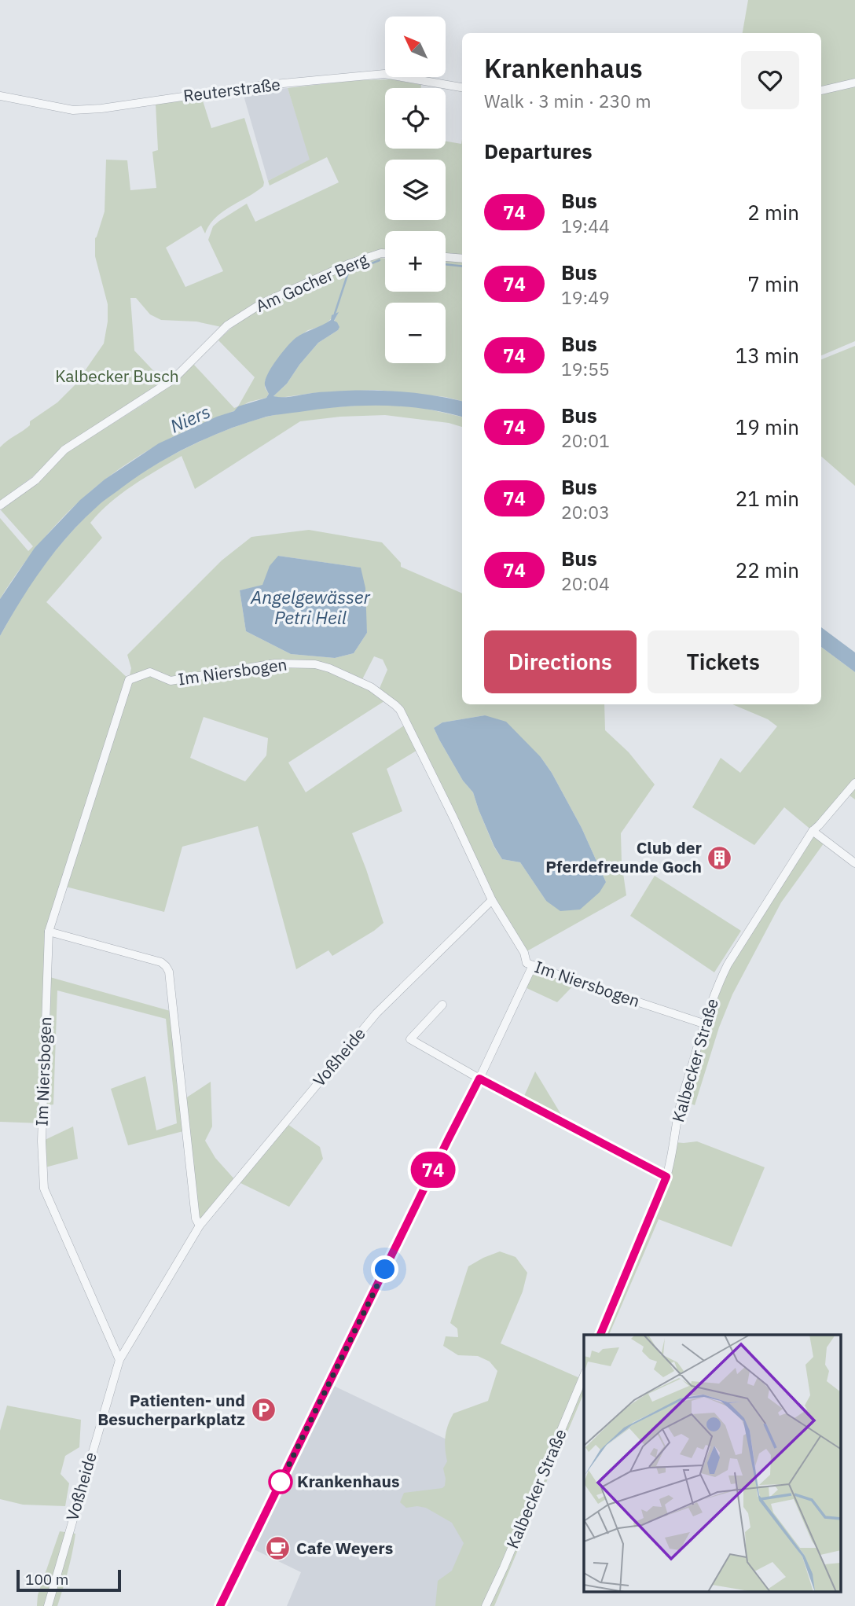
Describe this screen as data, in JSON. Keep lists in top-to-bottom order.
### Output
{
  "streets": {
    "street": [
      "Reuterstraße",
      "Am Gocher Berg",
      "Im Niersbogen",
      "Voßheide",
      "Kalbecker Straße"
    ]
  },
  "crossings": [
    ["Im Niersbogen", "Voßheide"],
    ["Im Niersbogen", "Kalbecker Straße"]
  ],
  "water": ["Niers", "Angelgewässer Petri Heil"],
  "parks": ["Kalbecker Busch"],
  "places": {
    "building": ["Club der Pferdefreunde Goch"],
    "parking": ["Patienten- und Besucherparkplatz"],
    "other": ["Krankenhaus"],
    "cafe": ["Cafe Weyers"]
  },
  "lines": ["bus line 74"],
  "scale_bar": "100 m",
  "north": "top left",
  "page": {
    "on_map": "74",
    "map_buttons": ["+", "−"],
    "heading": [
      ["Krankenhaus", "Walk · 3 min · 230 m"],
      "Departures"
    ],
    "list": [
      {
        "mark": "74",
        "name": "Bus",
        "note": "19:44",
        "value": "2 min"
      },
      {
        "mark": "74",
        "name": "Bus",
        "note": "19:49",
        "value": "7 min"
      },
      {
        "mark": "74",
        "name": "Bus",
        "note": "19:55",
        "value": "13 min"
      },
      {
        "mark": "74",
        "name": "Bus",
        "note": "20:01",
        "value": "19 min"
      },
      {
        "mark": "74",
        "name": "Bus",
        "note": "20:03",
        "value": "21 min"
      },
      {
        "mark": "74",
        "name": "Bus",
        "note": "20:04",
        "value": "22 min"
      }
    ],
    "buttons": ["Directions", "Tickets"],
    "scale": "100 m"
  }
}
